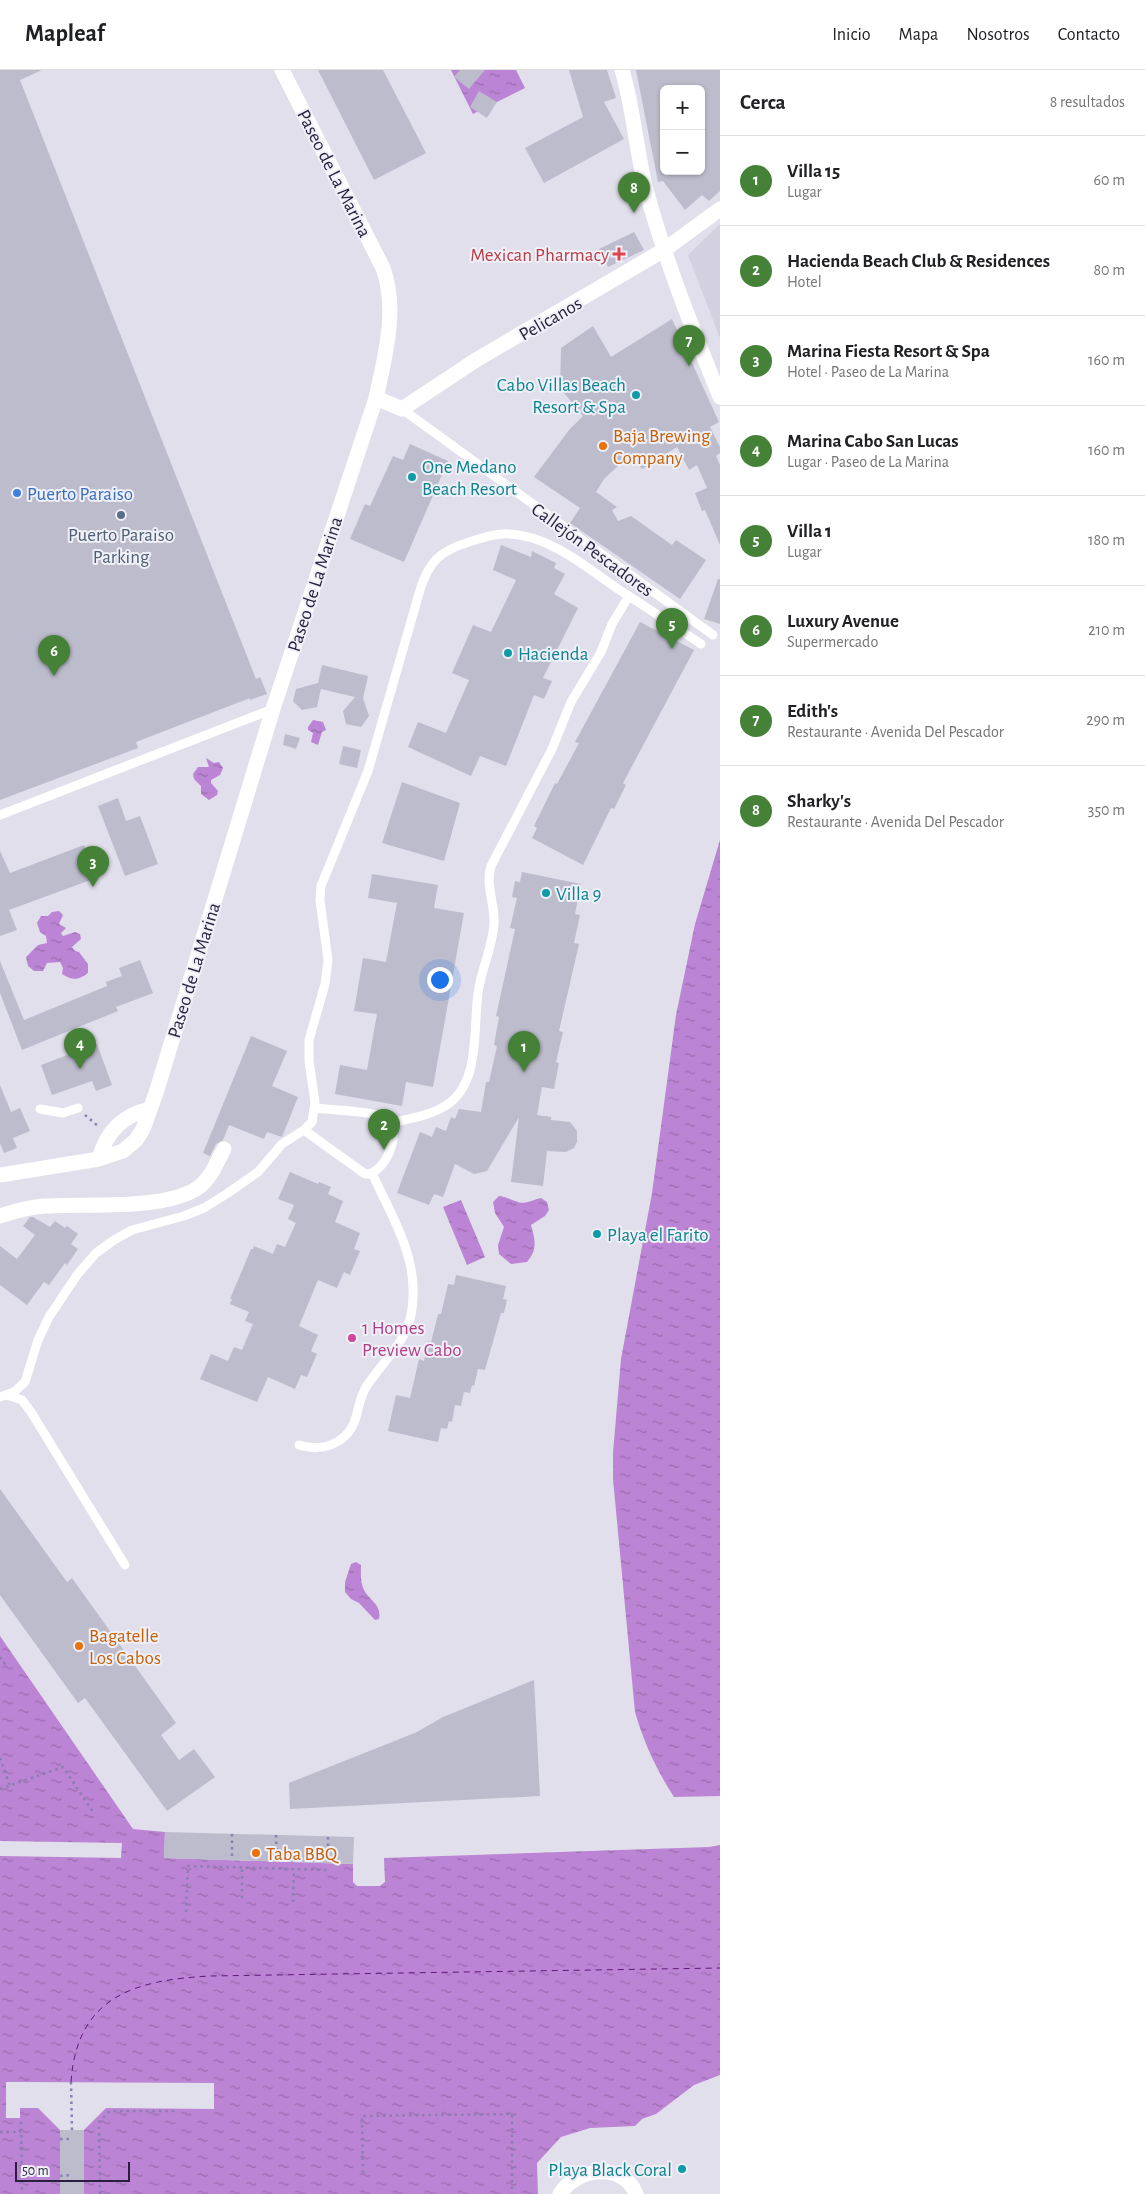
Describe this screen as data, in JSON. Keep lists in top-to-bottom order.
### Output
{
  "streets": {
    "street": ["Paseo de La Marina", "Pelicanos"],
    "lane": ["Callejón Pescadores"]
  },
  "crossings": [
    ["Pelicanos", "Callejón Pescadores"]
  ],
  "places": {
    "health": ["Mexican Pharmacy"],
    "other": [
      "Cabo Villas Beach Resort & Spa",
      "Baja Brewing Company",
      "One Medano Beach Resort",
      "Puerto Paraiso",
      "Puerto Paraiso Parking",
      "Hacienda",
      "Villa 9",
      "Playa el Farito",
      "1 Homes Preview Cabo",
      "Bagatelle Los Cabos",
      "Taba BBQ",
      "Playa Black Coral"
    ]
  },
  "scale_bar": "50 m",
  "page": {
    "header": "Mapleaf",
    "nav": [
      "Inicio",
      "Mapa",
      "Nosotros",
      "Contacto"
    ],
    "heading": ["Cerca", "8 resultados"],
    "map_buttons": ["+", "−"],
    "list": [
      {
        "mark": "1",
        "name": "Villa 15",
        "note": "Lugar",
        "value": "60 m"
      },
      {
        "mark": "2",
        "name": "Hacienda Beach Club & Residences",
        "note": "Hotel",
        "value": "80 m"
      },
      {
        "mark": "3",
        "name": "Marina Fiesta Resort & Spa",
        "note": "Hotel · Paseo de La Marina",
        "value": "160 m"
      },
      {
        "mark": "4",
        "name": "Marina Cabo San Lucas",
        "note": "Lugar · Paseo de La Marina",
        "value": "160 m"
      },
      {
        "mark": "5",
        "name": "Villa 1",
        "note": "Lugar",
        "value": "180 m"
      },
      {
        "mark": "6",
        "name": "Luxury Avenue",
        "note": "Supermercado",
        "value": "210 m"
      },
      {
        "mark": "7",
        "name": "Edith's",
        "note": "Restaurante · Avenida Del Pescador",
        "value": "290 m"
      },
      {
        "mark": "8",
        "name": "Sharky's",
        "note": "Restaurante · Avenida Del Pescador",
        "value": "350 m"
      }
    ],
    "pins": [
      "8",
      "7",
      "5",
      "6",
      "3",
      "4",
      "1",
      "2"
    ],
    "scale": "50 m"
  }
}
